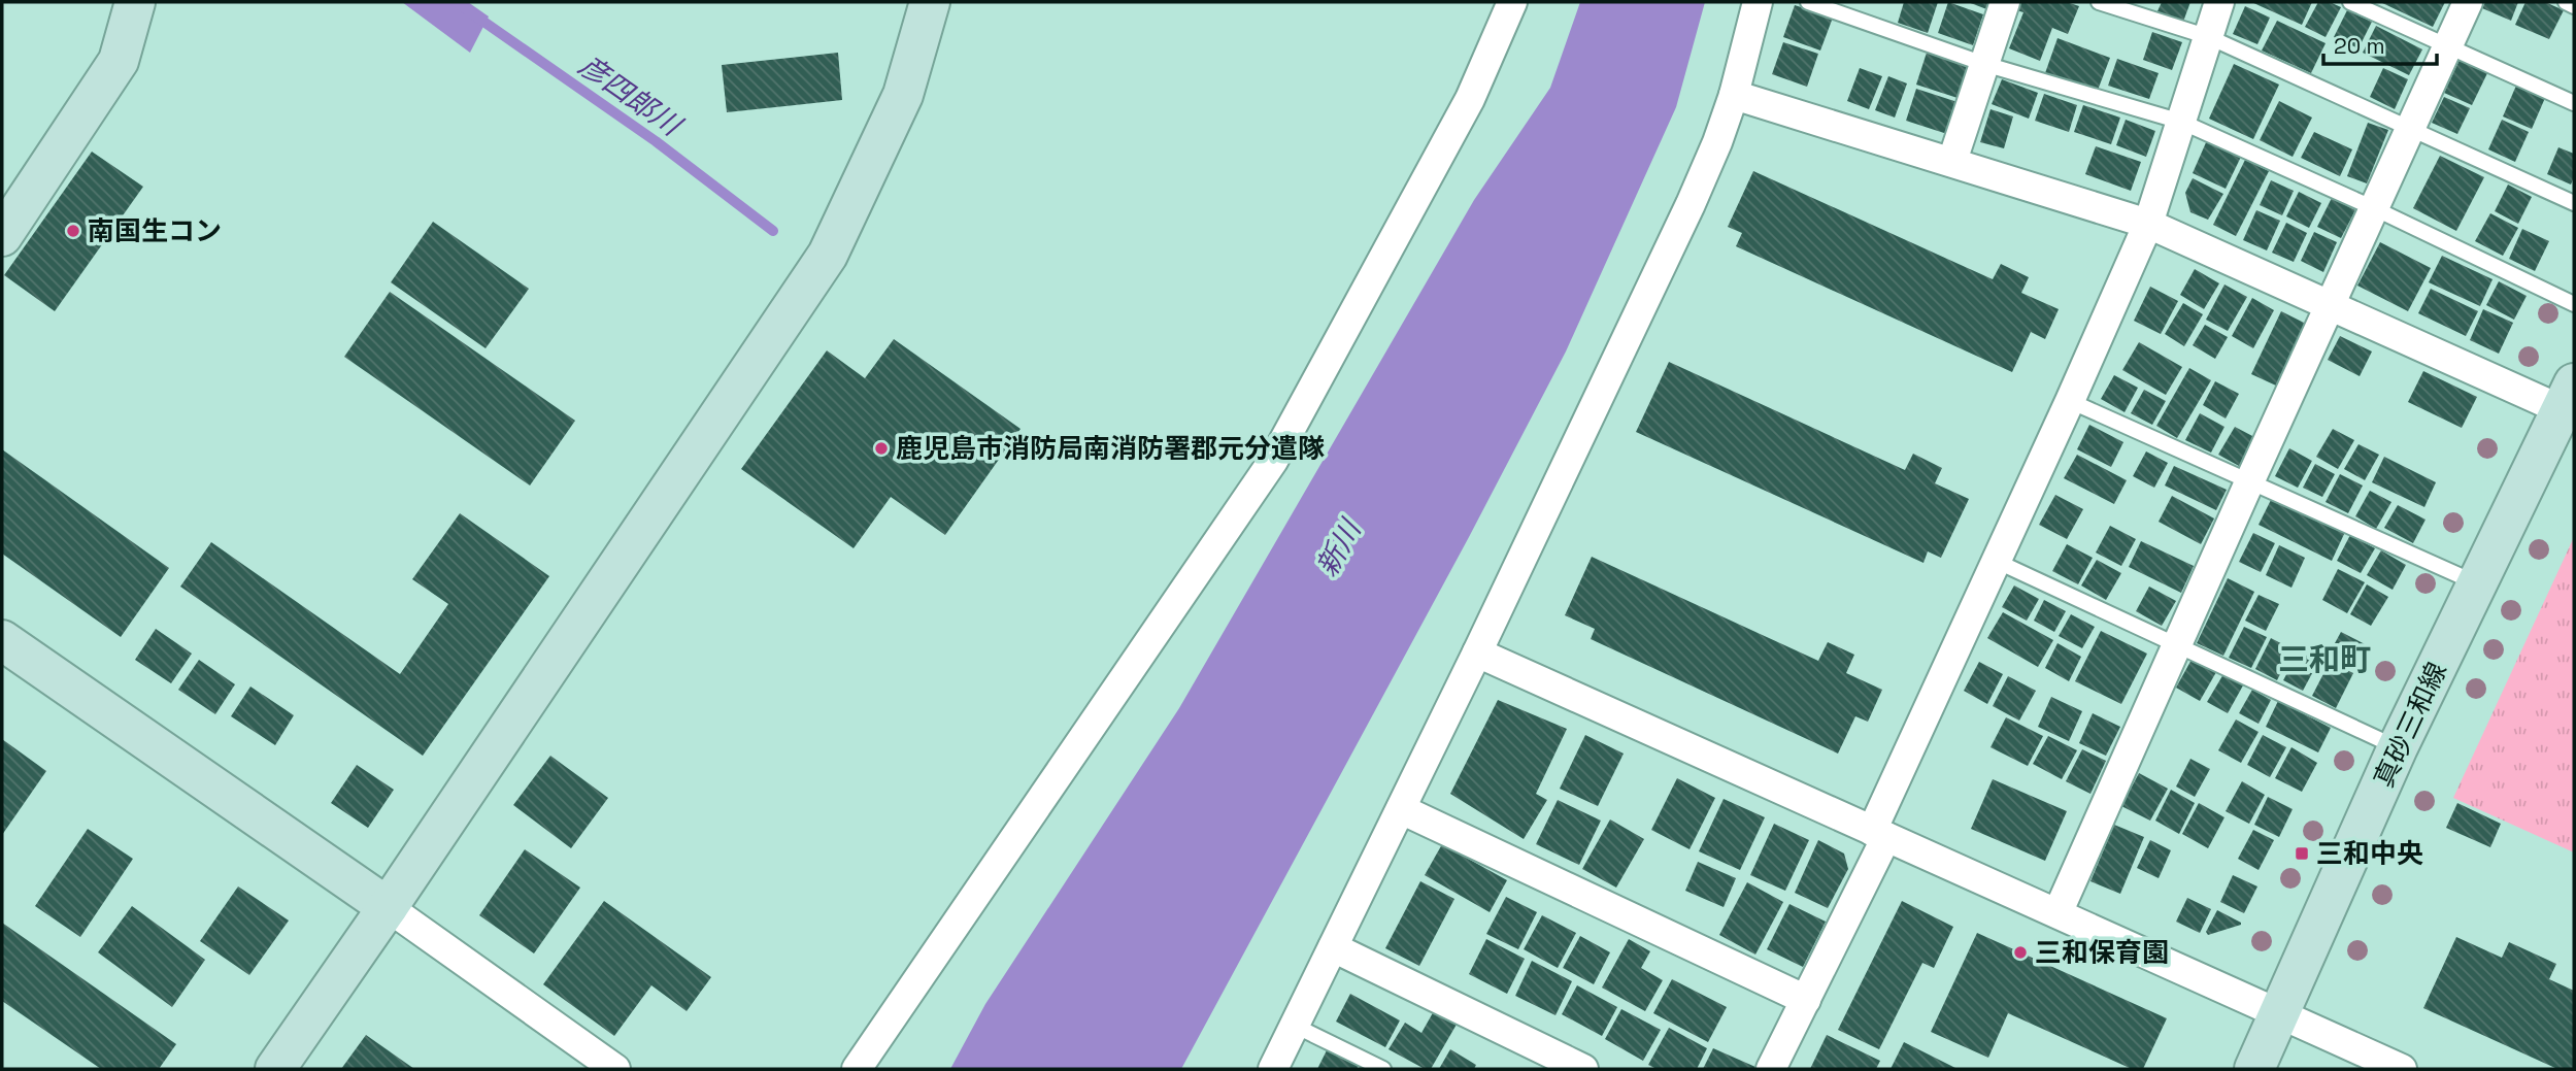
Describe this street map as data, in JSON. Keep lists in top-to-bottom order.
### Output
{
  "streets": {
    "street": ["真砂三和線"]
  },
  "districts": ["三和町"],
  "water": ["彦四郎川", "新川"],
  "places": {
    "other": ["南国生コン", "鹿児島市消防局南消防署郡元分遣隊", "三和保育園"],
    "transit": ["三和中央"]
  },
  "scale_bar": "20 m"
}
